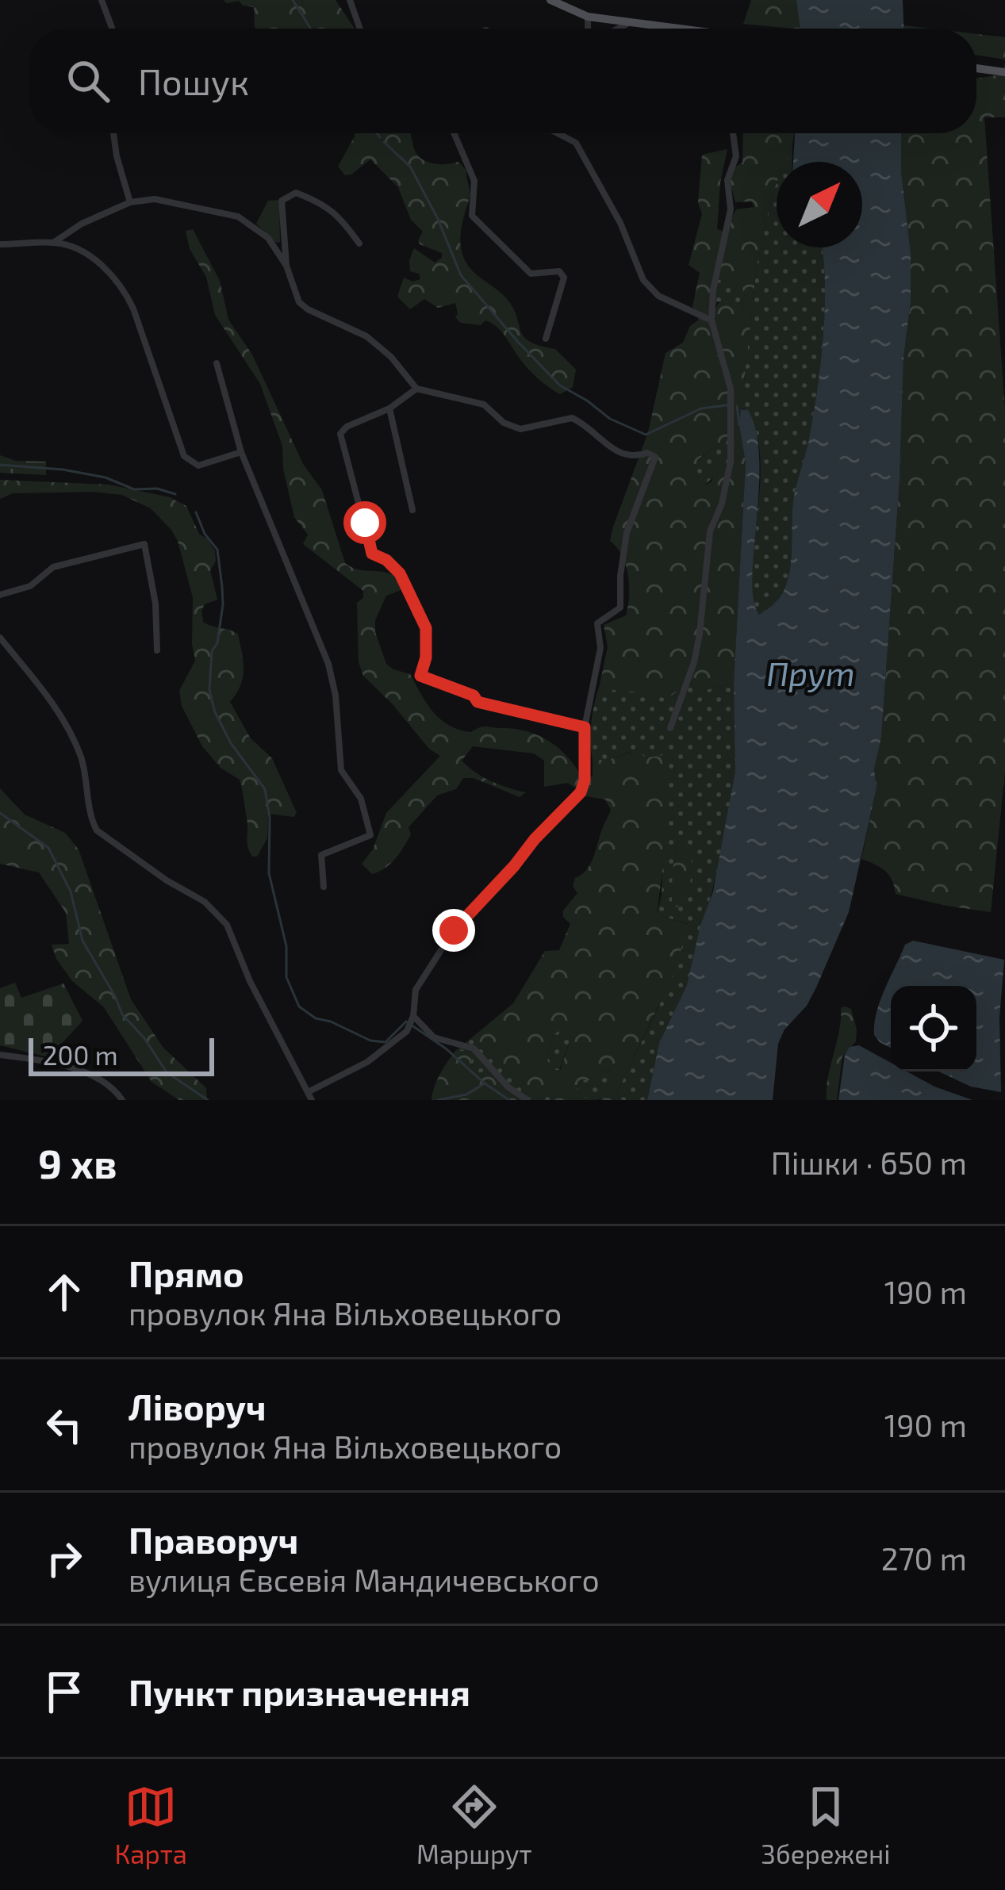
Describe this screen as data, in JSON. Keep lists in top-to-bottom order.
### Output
{
  "water": ["Прут"],
  "scale_bar": "200 m",
  "north": "top right",
  "page": {
    "search": "Пошук",
    "scale": "200 m",
    "heading": ["9 хв", "Пішки · 650 m"],
    "list": [
      ["Прямо", "провулок Яна Вільховецького", "190 m"],
      ["Ліворуч", "провулок Яна Вільховецького", "190 m"],
      ["Праворуч", "вулиця Євсевія Мандичевського", "270 m"],
      "Пункт призначення"
    ],
    "nav": ["Карта", "Маршрут", "Збережені"]
  }
}
